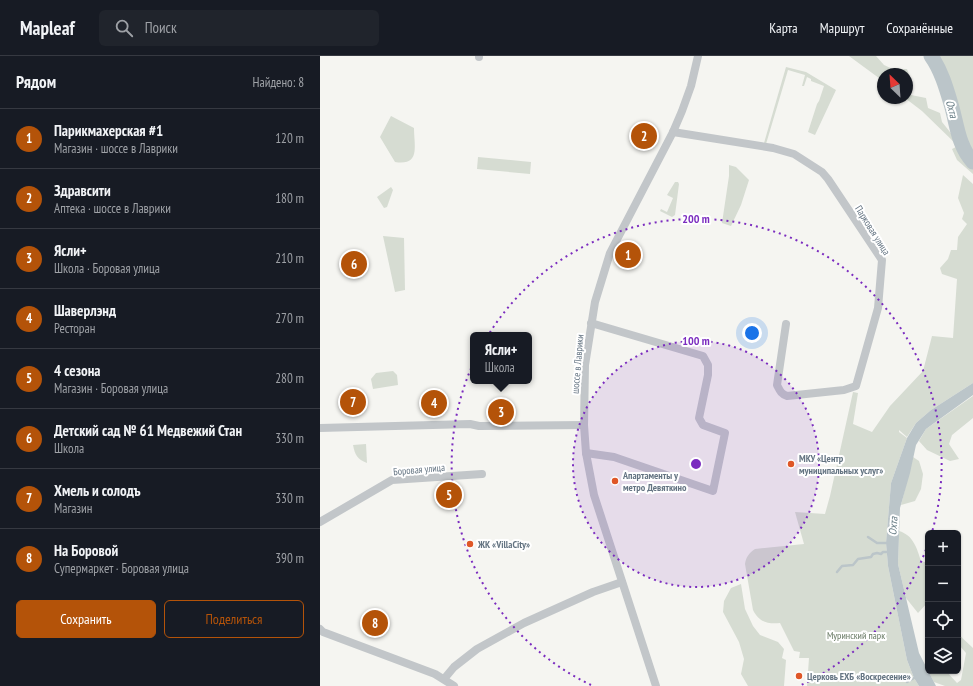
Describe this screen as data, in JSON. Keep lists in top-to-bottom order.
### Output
{
  "streets": {
    "street": ["Парковая улица", "шоссе в Лаврики", "Боровая улица"]
  },
  "crossings": [
    ["Парковая улица", "шоссе в Лаврики"]
  ],
  "water": ["Охта"],
  "parks": ["Муринский парк"],
  "places": [
    "МКУ «Центр муниципальных услуг»",
    "Апартаменты у метро Девяткино",
    "ЖК «VillaCity»",
    "Церковь ЕХБ «Воскресение»"
  ],
  "north": "top left",
  "page": {
    "header": "Mapleaf",
    "search": "Поиск",
    "nav": ["Карта", "Маршрут", "Сохранённые"],
    "heading": ["Рядом", "Найдено: 8"],
    "list": [
      {
        "mark": "1",
        "name": "Парикмахерская #1",
        "note": "Магазин · шоссе в Лаврики",
        "value": "120 m"
      },
      {
        "mark": "2",
        "name": "Здравсити",
        "note": "Аптека · шоссе в Лаврики",
        "value": "180 m"
      },
      {
        "mark": "3",
        "name": "Ясли+",
        "note": "Школа · Боровая улица",
        "value": "210 m"
      },
      {
        "mark": "4",
        "name": "Шаверлэнд",
        "note": "Ресторан",
        "value": "270 m"
      },
      {
        "mark": "5",
        "name": "4 сезона",
        "note": "Магазин · Боровая улица",
        "value": "280 m"
      },
      {
        "mark": "6",
        "name": "Детский сад № 61 Медвежий Стан",
        "note": "Школа",
        "value": "330 m"
      },
      {
        "mark": "7",
        "name": "Хмель и солодъ",
        "note": "Магазин",
        "value": "330 m"
      },
      {
        "mark": "8",
        "name": "На Боровой",
        "note": "Супермаркет · Боровая улица",
        "value": "390 m"
      }
    ],
    "pins": [
      "2",
      "1",
      "6",
      "7",
      "4",
      "3",
      "5",
      "8"
    ],
    "popup": ["Ясли+", "Школа"],
    "map_buttons": ["+", "−"],
    "buttons": ["Сохранить", "Поделиться"]
  },
  "rings": ["200 m", "100 m"]
}
